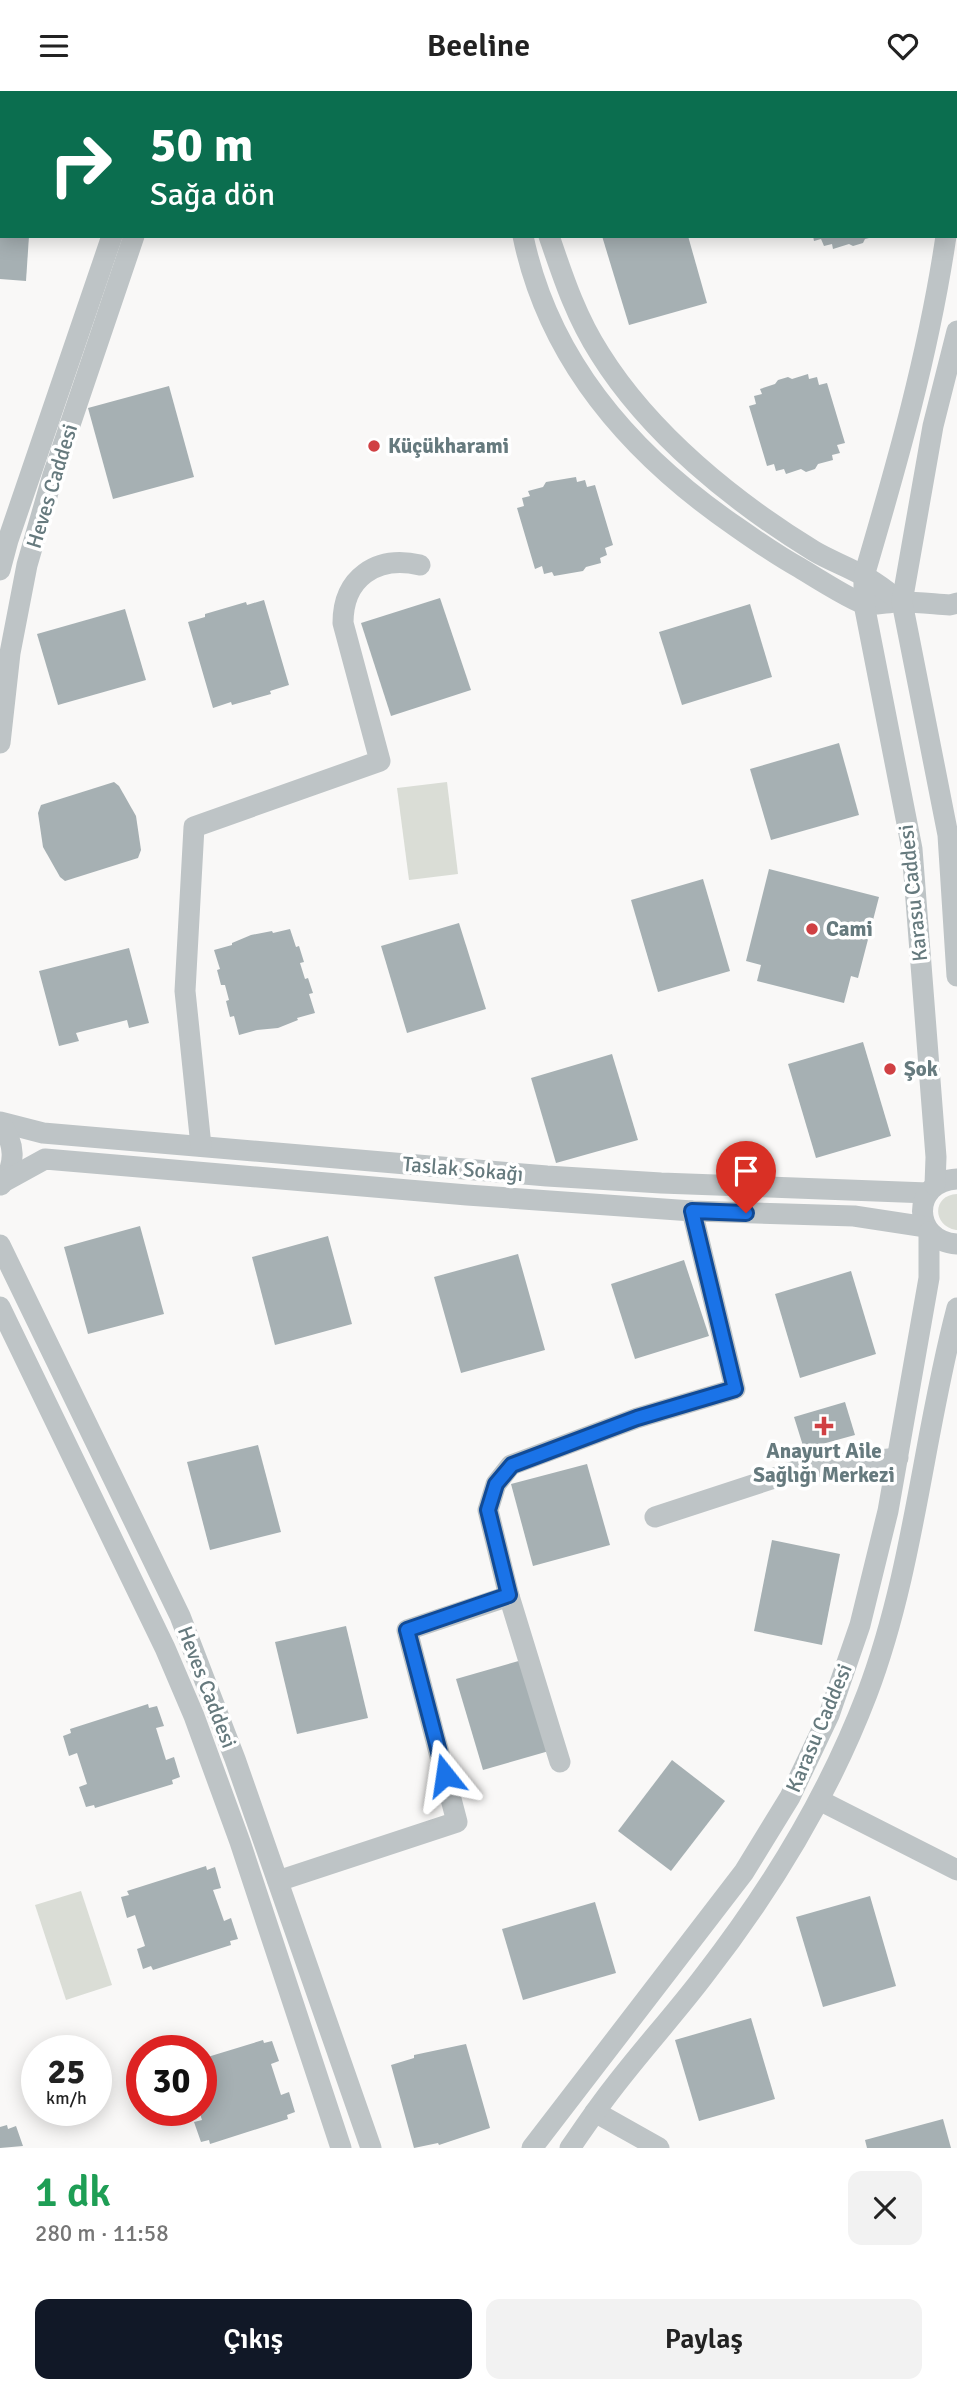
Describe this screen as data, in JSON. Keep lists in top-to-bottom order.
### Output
{
  "streets": {
    "street": ["Heves Caddesi", "Karasu Caddesi", "Taslak Sokağı"]
  },
  "crossings": [
    ["Karasu Caddesi", "Taslak Sokağı"]
  ],
  "places": {
    "other": ["Küçükharami", "Cami", "Şok"],
    "health": ["Anayurt Aile Sağlığı Merkezi"]
  },
  "page": {
    "header": "Beeline",
    "turn": ["50 m", "Sağa dön"],
    "speed": "25 km/h",
    "limit": "30",
    "heading": ["1 dk", "280 m · 11:58"],
    "buttons": ["Çıkış", "Paylaş"]
  }
}
